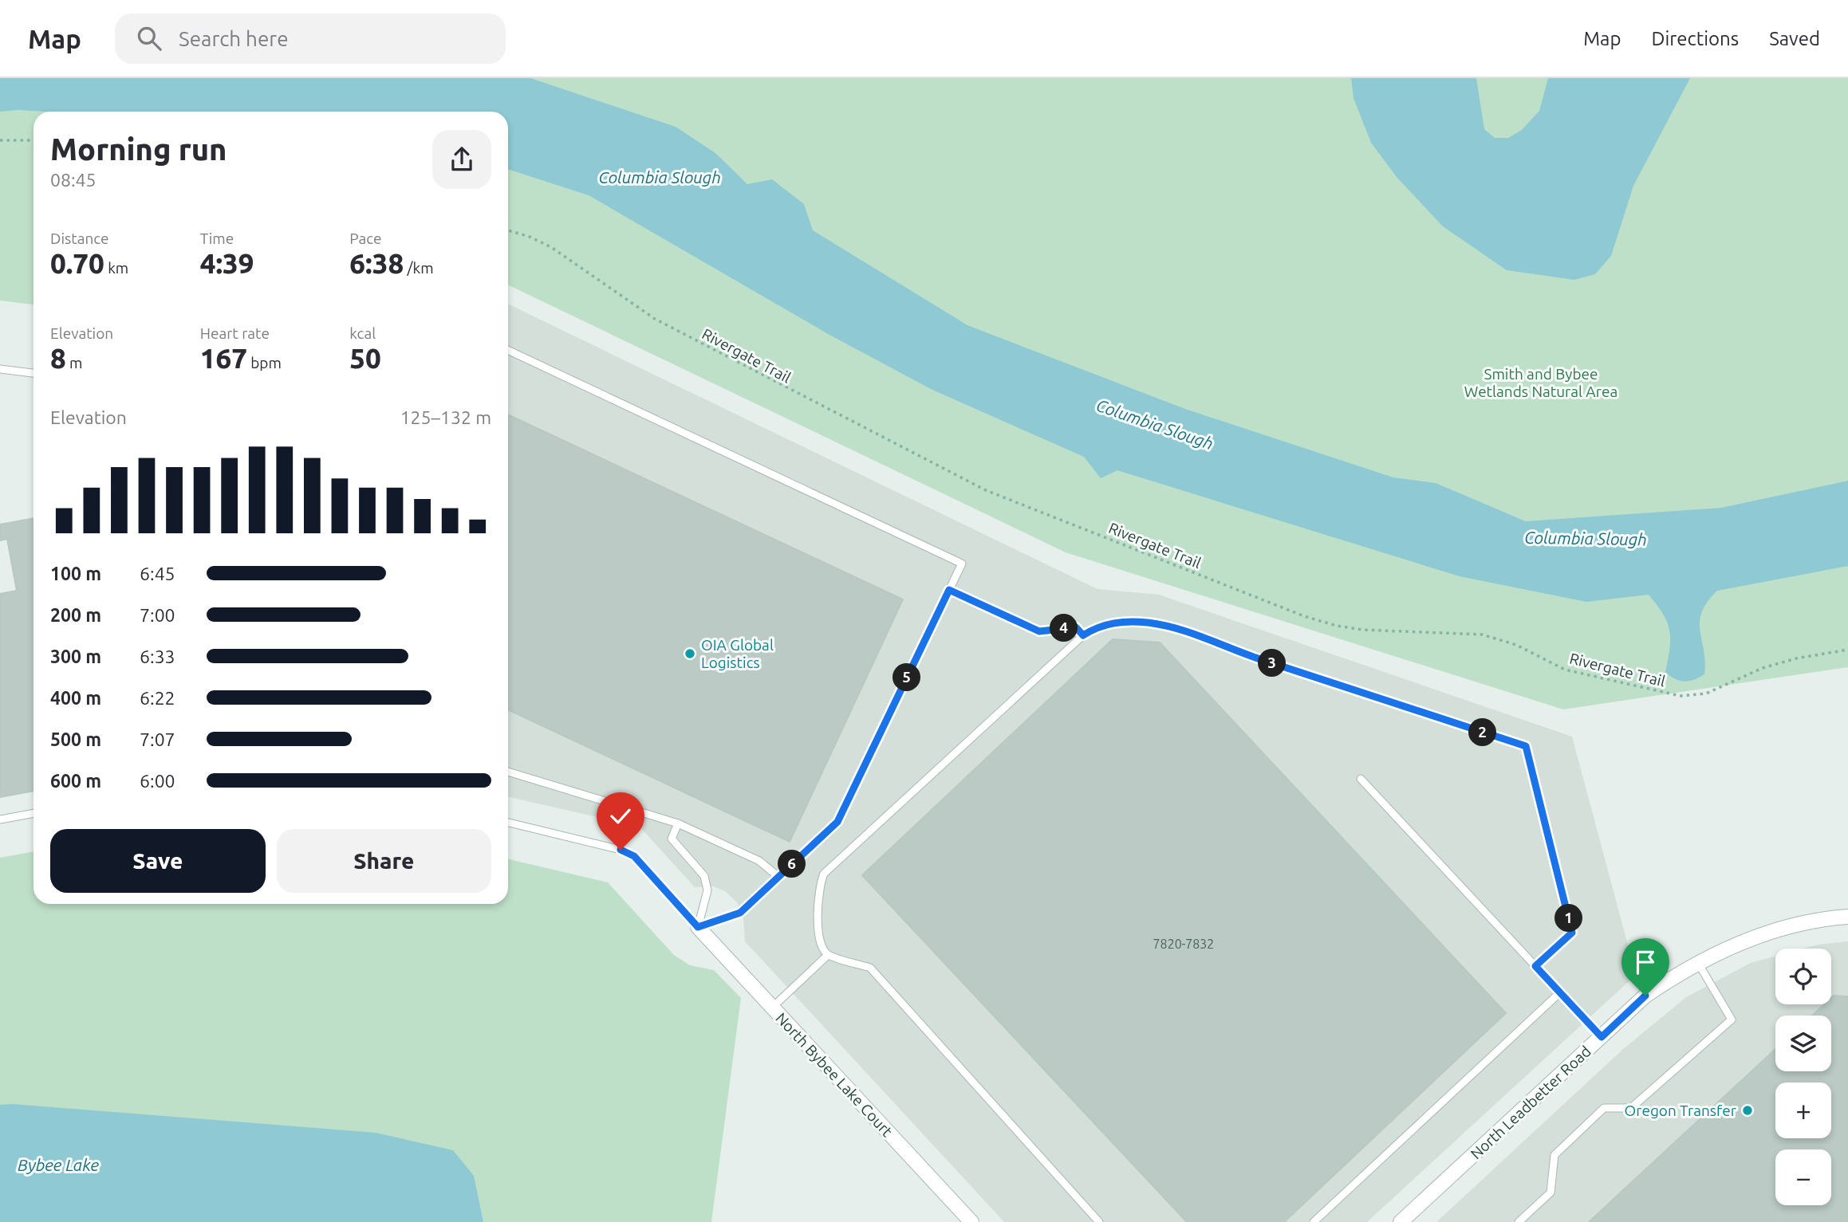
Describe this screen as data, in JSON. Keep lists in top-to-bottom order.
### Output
{
  "streets": {
    "street": ["North Bybee Lake Court", "North Leadbetter Road"],
    "path": ["Rivergate Trail"]
  },
  "water": ["Columbia Slough", "Bybee Lake"],
  "parks": ["Smith and Bybee Wetlands Natural Area"],
  "places": ["OIA Global Logistics", "Oregon Transfer"],
  "house_numbers": ["7820-7832"],
  "page": {
    "header": "Map",
    "search": "Search here",
    "nav": ["Map", "Directions", "Saved"],
    "heading": ["Morning run", "08:45"],
    "stats": [
      ["Distance", "0.70 km"],
      ["Time", "4:39"],
      ["Pace", "6:38 /km"],
      ["Elevation", "8 m"],
      ["Heart rate", "167 bpm"],
      ["kcal", "50"]
    ],
    "chart": ["Elevation", "125–132 m"],
    "list": [
      {
        "name": "100 m",
        "note": "6:45"
      },
      {
        "name": "200 m",
        "note": "7:00"
      },
      {
        "name": "300 m",
        "note": "6:33"
      },
      {
        "name": "400 m",
        "note": "6:22"
      },
      {
        "name": "500 m",
        "note": "7:07"
      },
      {
        "name": "600 m",
        "note": "6:00"
      }
    ],
    "pins": [
      "4",
      "3",
      "5",
      "2",
      "6",
      "1"
    ],
    "buttons": ["Save", "Share"],
    "map_buttons": ["+", "−"]
  }
}
